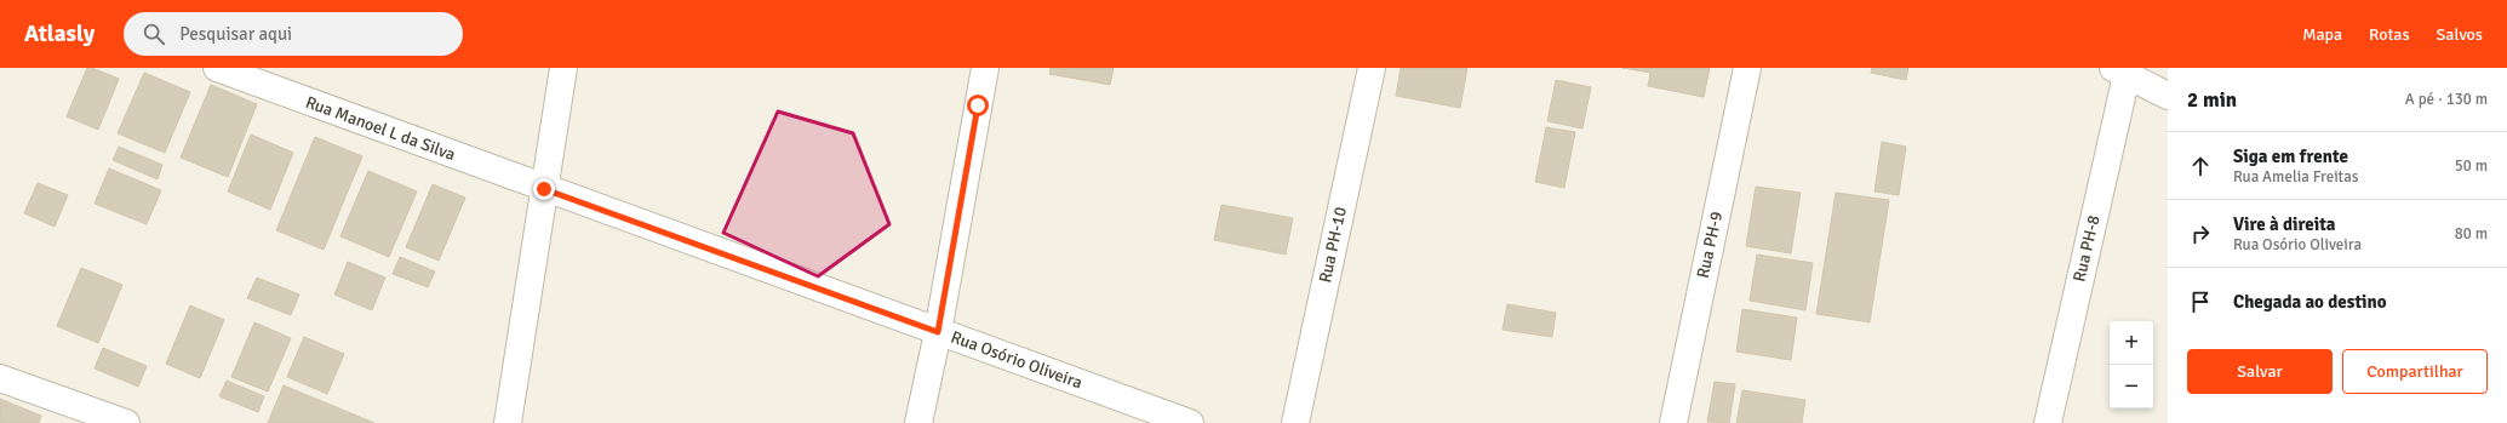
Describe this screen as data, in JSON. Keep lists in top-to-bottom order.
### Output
{
  "streets": {
    "street": [
      "Rua Manoel L da Silva",
      "Rua PH-10",
      "Rua PH-9",
      "Rua PH-8",
      "Rua Osório Oliveira"
    ]
  },
  "crossings": [
    ["Rua Manoel L da Silva", "Rua Osório Oliveira"]
  ],
  "page": {
    "header": "Atlasly",
    "search": "Pesquisar aqui",
    "nav": ["Mapa", "Rotas", "Salvos"],
    "heading": ["2 min", "A pé · 130 m"],
    "list": [
      ["Siga em frente", "Rua Amelia Freitas", "50 m"],
      ["Vire à direita", "Rua Osório Oliveira", "80 m"],
      "Chegada ao destino"
    ],
    "map_buttons": ["+", "−"],
    "buttons": ["Salvar", "Compartilhar"]
  }
}
